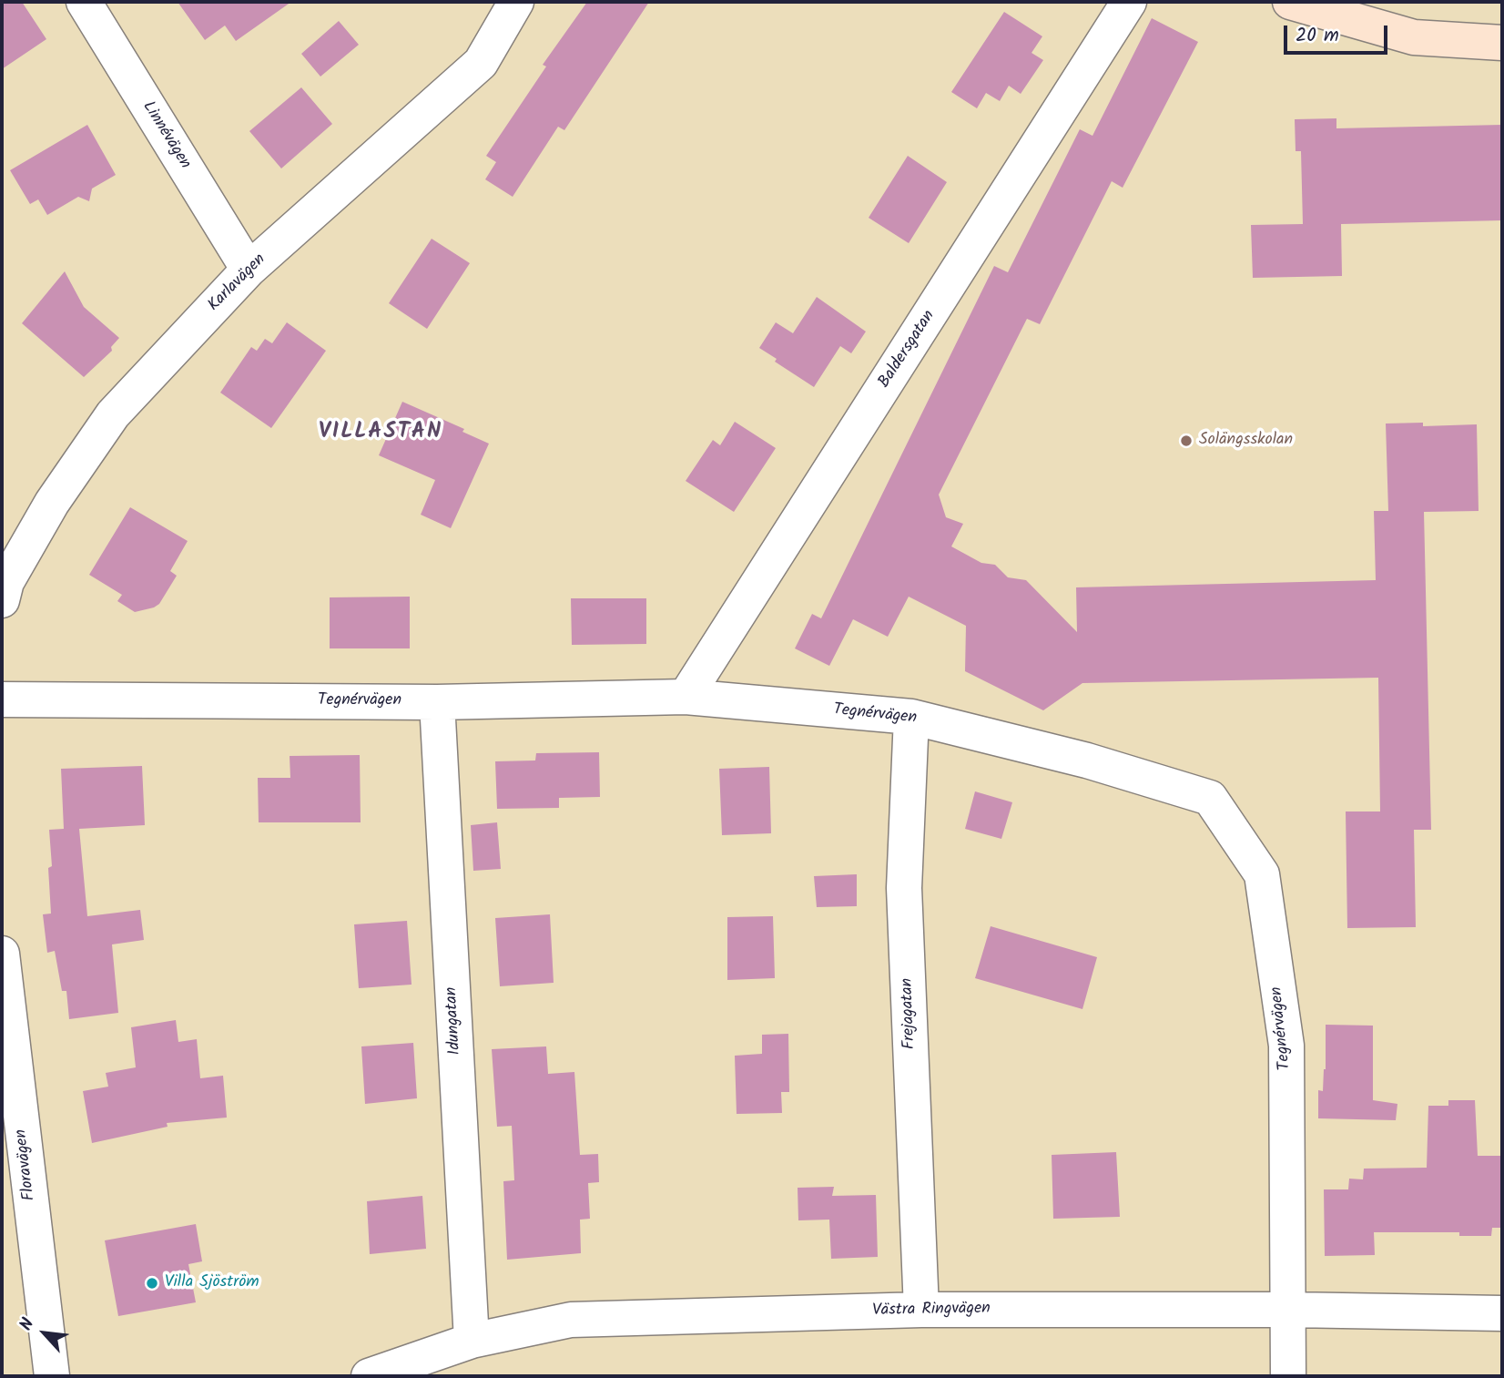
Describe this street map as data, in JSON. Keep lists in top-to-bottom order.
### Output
{
  "streets": {
    "street": [
      "Linnévägen",
      "Karlavägen",
      "Baldersgatan",
      "Tegnérvägen",
      "Frejagatan",
      "Idungatan",
      "Floravägen",
      "Västra Ringvägen"
    ]
  },
  "crossings": [
    ["Linnévägen", "Karlavägen"],
    ["Baldersgatan", "Tegnérvägen"],
    ["Tegnérvägen", "Frejagatan"],
    ["Tegnérvägen", "Idungatan"],
    ["Tegnérvägen", "Västra Ringvägen"],
    ["Frejagatan", "Västra Ringvägen"],
    ["Idungatan", "Västra Ringvägen"]
  ],
  "districts": ["VILLASTAN"],
  "places": ["Solängsskolan", "Villa Sjöström"],
  "scale_bar": "20 m",
  "north": "top left"
}
